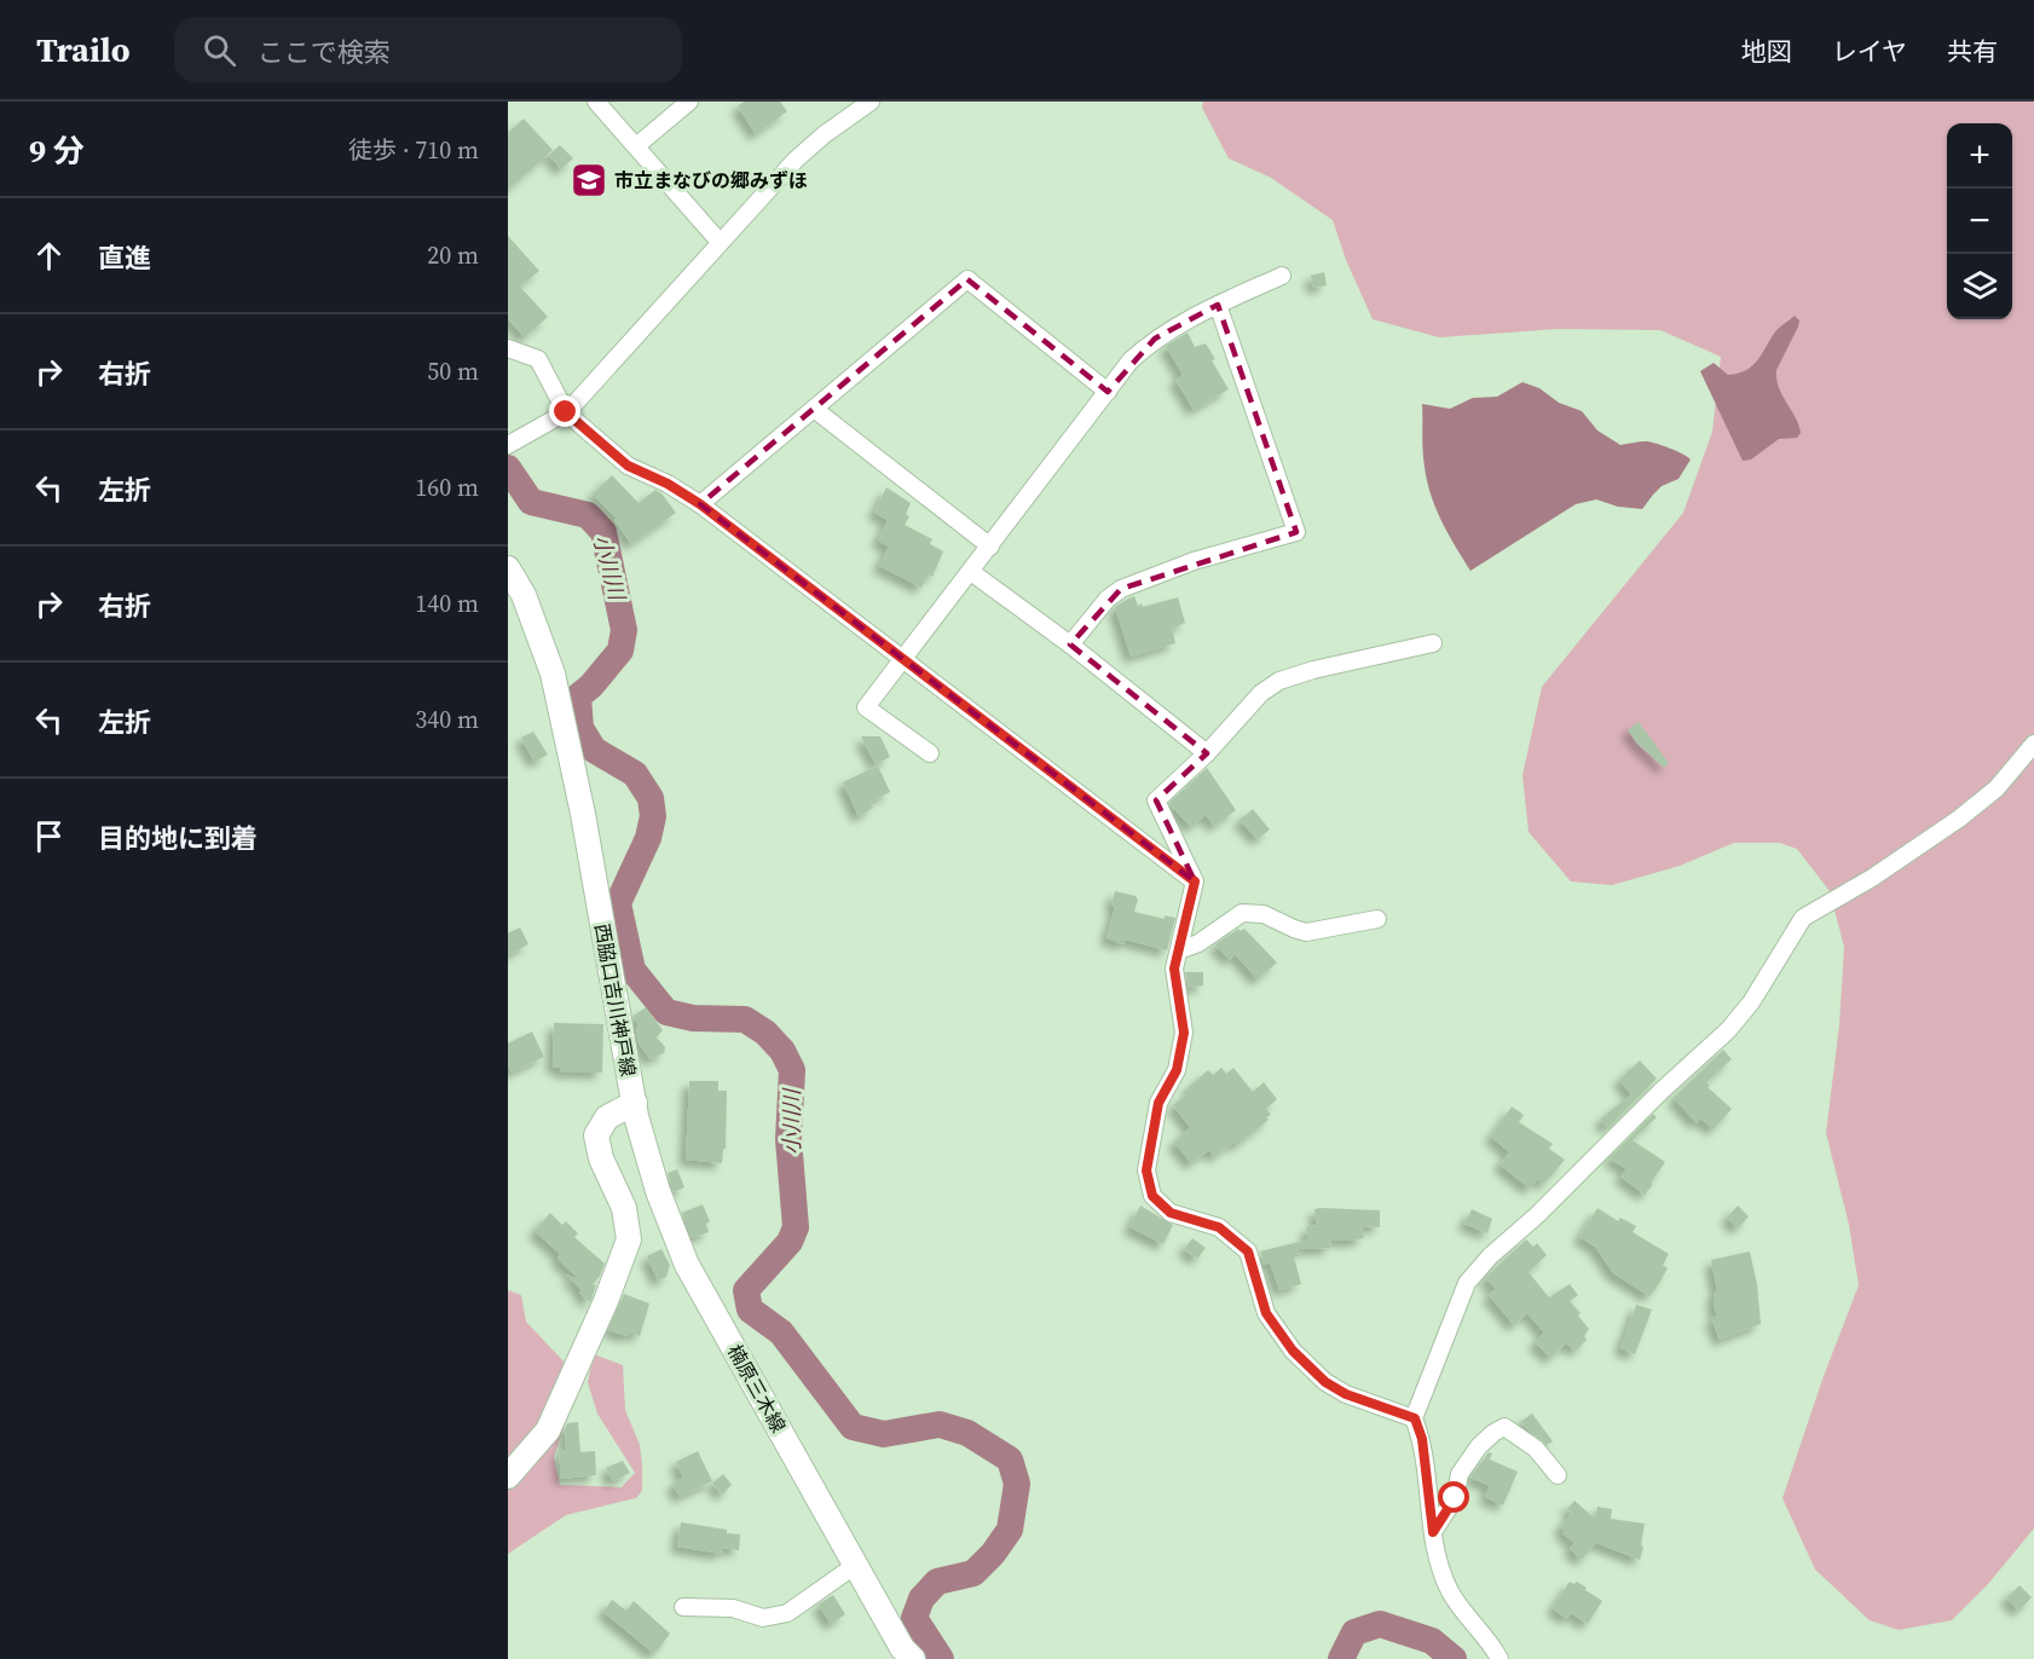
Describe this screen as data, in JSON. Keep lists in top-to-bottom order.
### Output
{
  "streets": {
    "main road": ["西脇口吉川神戸線", "楠原三木線"]
  },
  "crossings": [
    ["西脇口吉川神戸線", "楠原三木線"]
  ],
  "water": ["小川川"],
  "places": {
    "school or university": ["市立まなびの郷みずほ"]
  },
  "page": {
    "header": "Trailo",
    "search": "ここで検索",
    "nav": ["地図", "レイヤ", "共有"],
    "heading": ["9 分", "徒歩 · 710 m"],
    "map_buttons": ["+", "−"],
    "list": [
      ["直進", "20 m"],
      ["右折", "50 m"],
      ["左折", "160 m"],
      ["右折", "140 m"],
      ["左折", "340 m"],
      "目的地に到着"
    ]
  }
}
